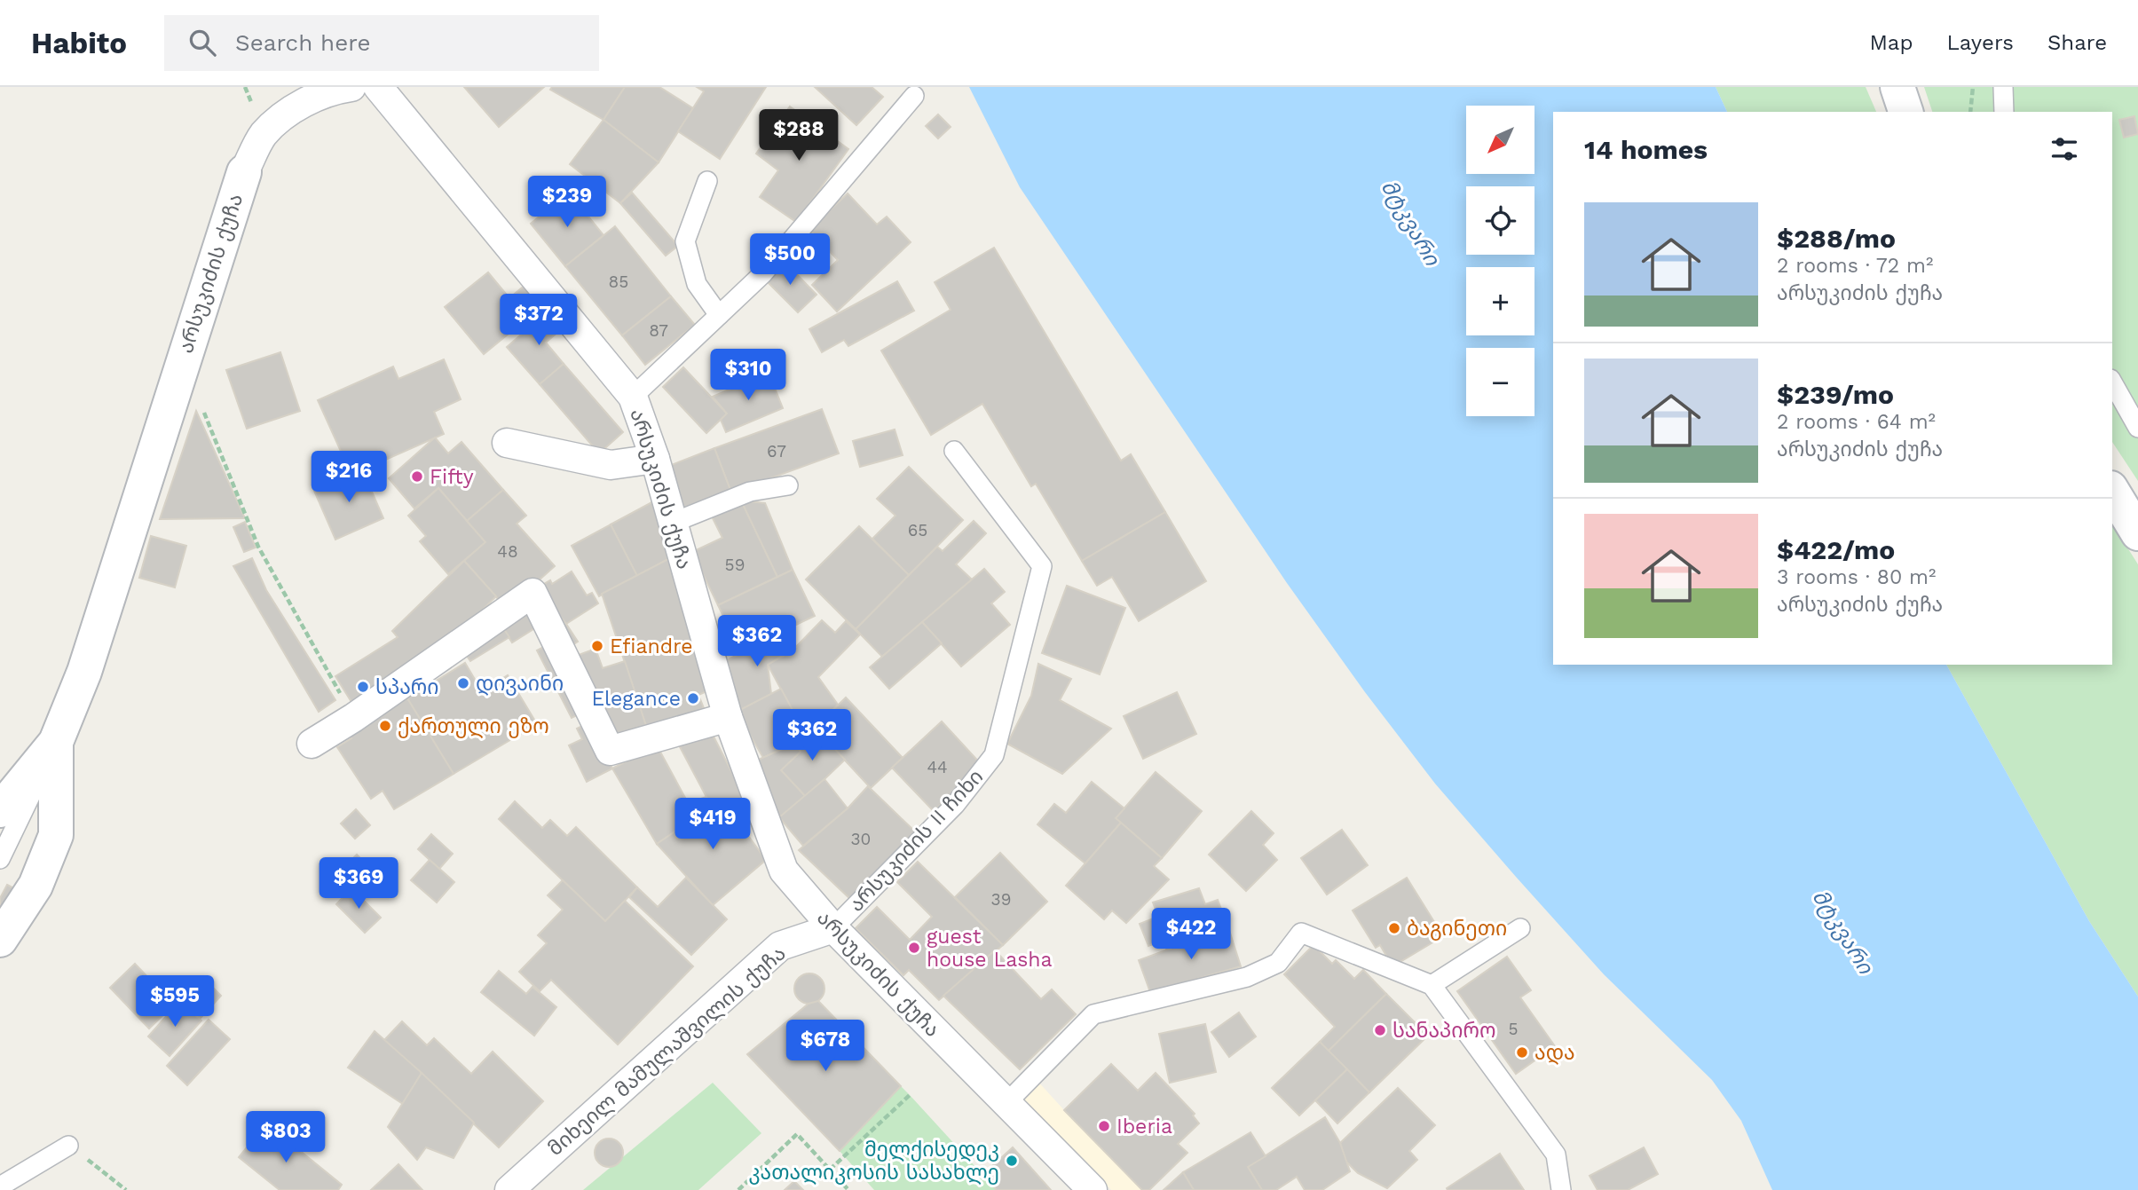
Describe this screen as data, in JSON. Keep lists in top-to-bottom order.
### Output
{
  "streets": {
    "street": ["არსუკიძის ქუჩა", "მიხეილ მამულაშვილის ქუჩა"],
    "lane": ["არსუკიძის II ჩიხი"]
  },
  "crossings": [
    ["არსუკიძის ქუჩა", "არსუკიძის II ჩიხი"],
    ["არსუკიძის ქუჩა", "მიხეილ მამულაშვილის ქუჩა"],
    ["არსუკიძის II ჩიხი", "მიხეილ მამულაშვილის ქუჩა"]
  ],
  "water": ["მტკვარი"],
  "places": [
    "Fifty",
    "Efiandre",
    "დივაინი",
    "სპარი",
    "Elegance",
    "ქართული ეზო",
    "ბაგინეთი",
    "guest house Lasha",
    "სანაპირო",
    "ადა",
    "Iberia",
    "მელქისედეკ კათალიკოსის სასახლე"
  ],
  "house_numbers": [
    "85",
    "87",
    "67",
    "65",
    "48",
    "59",
    "44",
    "30",
    "39",
    "5"
  ],
  "north": "bottom left",
  "page": {
    "header": "Habito",
    "search": "Search here",
    "nav": ["Map", "Layers", "Share"],
    "map_buttons": ["+", "−"],
    "price": [
      "$288",
      "$239",
      "$500",
      "$372",
      "$310",
      "$216",
      "$362",
      "$362",
      "$419",
      "$369",
      "$422",
      "$595",
      "$678",
      "$803"
    ],
    "heading": "14 homes",
    "list": [
      {
        "name": "$288/mo",
        "note": "2 rooms · 72 m² · არსუკიძის ქუჩა"
      },
      {
        "name": "$239/mo",
        "note": "2 rooms · 64 m² · არსუკიძის ქუჩა"
      },
      {
        "name": "$422/mo",
        "note": "3 rooms · 80 m² · არსუკიძის ქუჩა"
      }
    ]
  }
}
